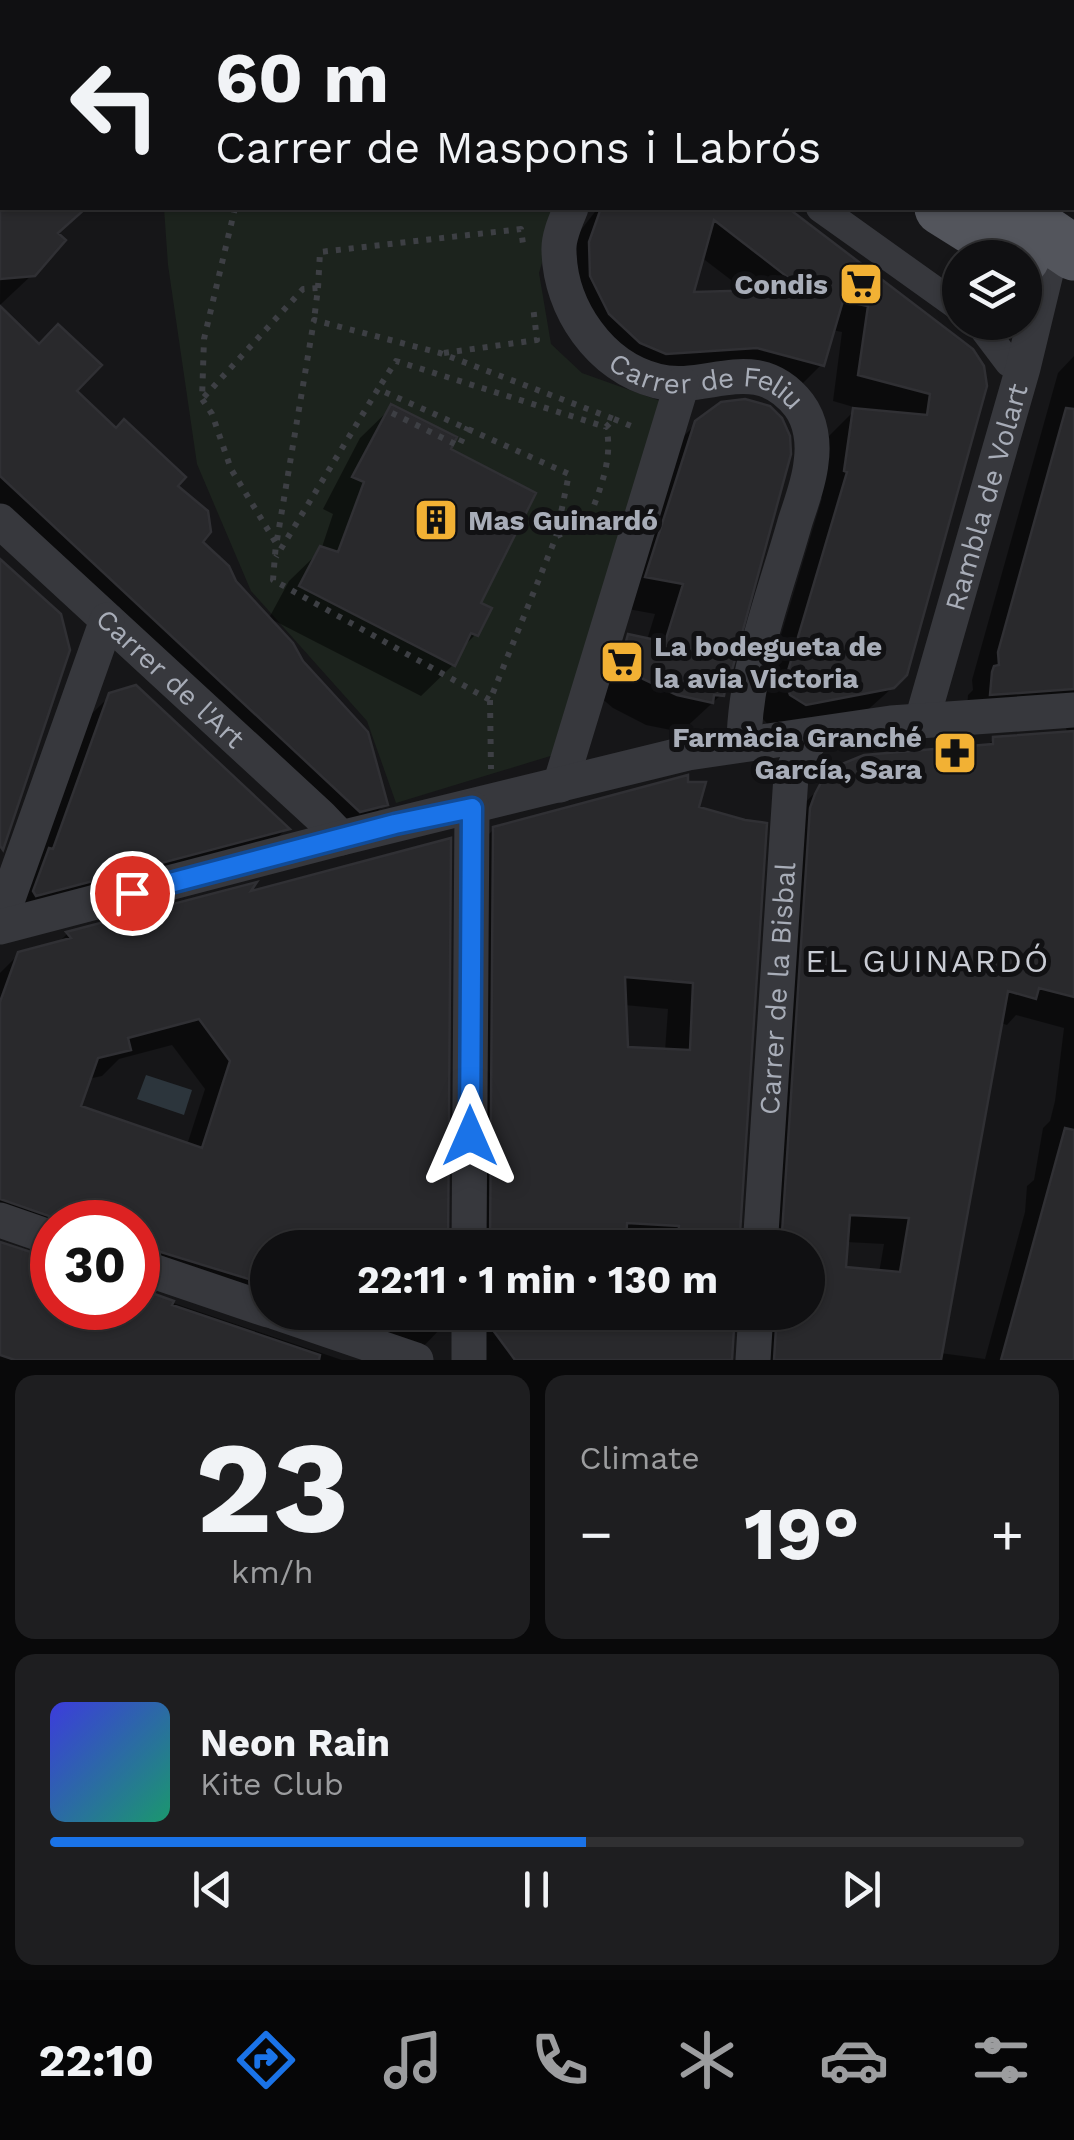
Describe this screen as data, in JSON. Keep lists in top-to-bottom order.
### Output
{
  "streets": {
    "street": [
      "Carrer de Feliu",
      "Rambla de Volart",
      "Carrer de l'Art",
      "Carrer de la Bisbal"
    ]
  },
  "districts": ["EL GUINARDÓ"],
  "places": {
    "supermarket": ["Condis", "La bodegueta de la avia Victoria"],
    "building": ["Mas Guinardó"],
    "pharmacy": ["Farmàcia Granché García, Sara"]
  },
  "page": {
    "turn": ["60 m", "Carrer de Maspons i Labrós"],
    "limit": "30",
    "trip": "22:11 · 1 min · 130 m",
    "tile": [
      ["23", "km/h"],
      "Climate"
    ],
    "heat": ["−", "19°", "+"],
    "song": ["Neon Rain", "Kite Club"],
    "tabs": "22:10"
  }
}
